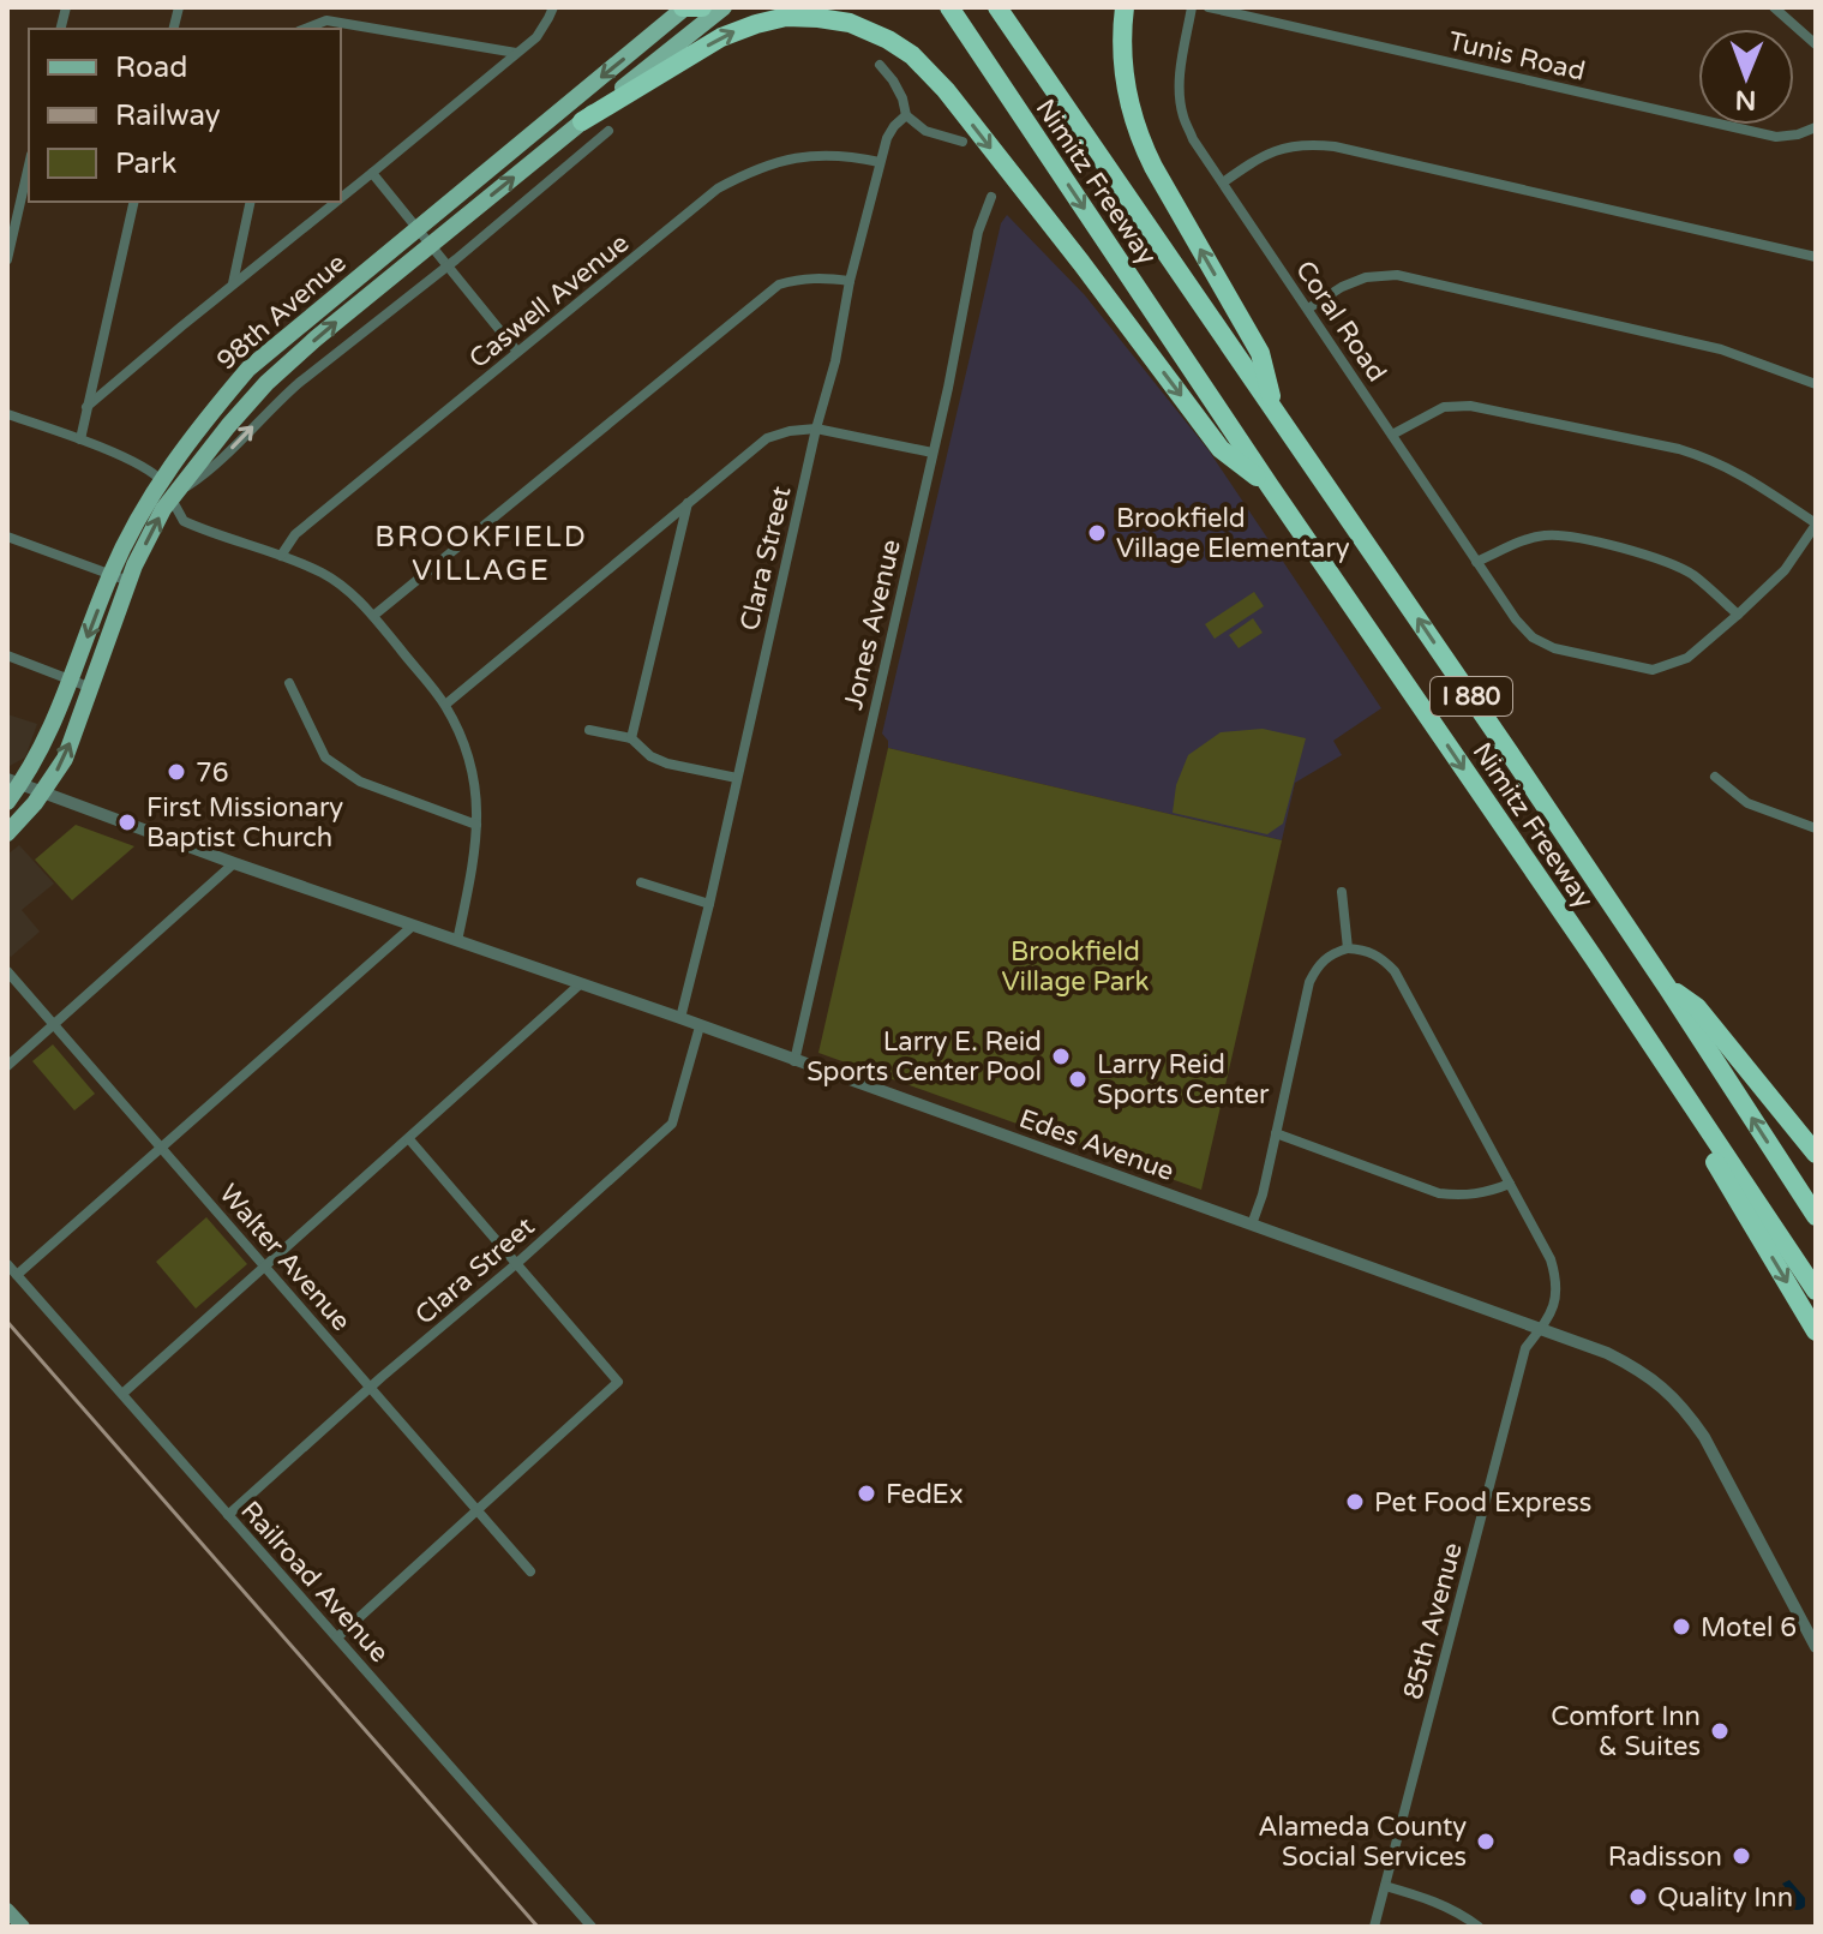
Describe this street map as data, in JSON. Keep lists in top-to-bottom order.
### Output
{
  "streets": {
    "highway": ["Nimitz Freeway", "I 880"],
    "main road": ["98th Avenue"],
    "street": [
      "Tunis Road",
      "Caswell Avenue",
      "Coral Road",
      "Clara Street",
      "Jones Avenue",
      "Edes Avenue",
      "Walter Avenue",
      "Railroad Avenue",
      "85th Avenue"
    ]
  },
  "crossings": [
    ["Caswell Avenue", "Clara Street"],
    ["98th Avenue", "Edes Avenue"],
    ["Clara Street", "Edes Avenue"],
    ["Clara Street", "Walter Avenue"],
    ["Clara Street", "Railroad Avenue"],
    ["Jones Avenue", "Edes Avenue"],
    ["Edes Avenue", "85th Avenue"]
  ],
  "districts": ["BROOKFIELD VILLAGE"],
  "parks": ["Brookfield Village Park"],
  "places": [
    "Brookfield Village Elementary",
    "76",
    "First Missionary Baptist Church",
    "Larry E. Reid Sports Center Pool",
    "Larry Reid Sports Center",
    "FedEx",
    "Pet Food Express",
    "Motel 6",
    "Comfort Inn & Suites",
    "Alameda County Social Services",
    "Radisson",
    "Quality Inn"
  ],
  "legend": ["Road", "Railway", "Park"],
  "north": "bottom"
}
